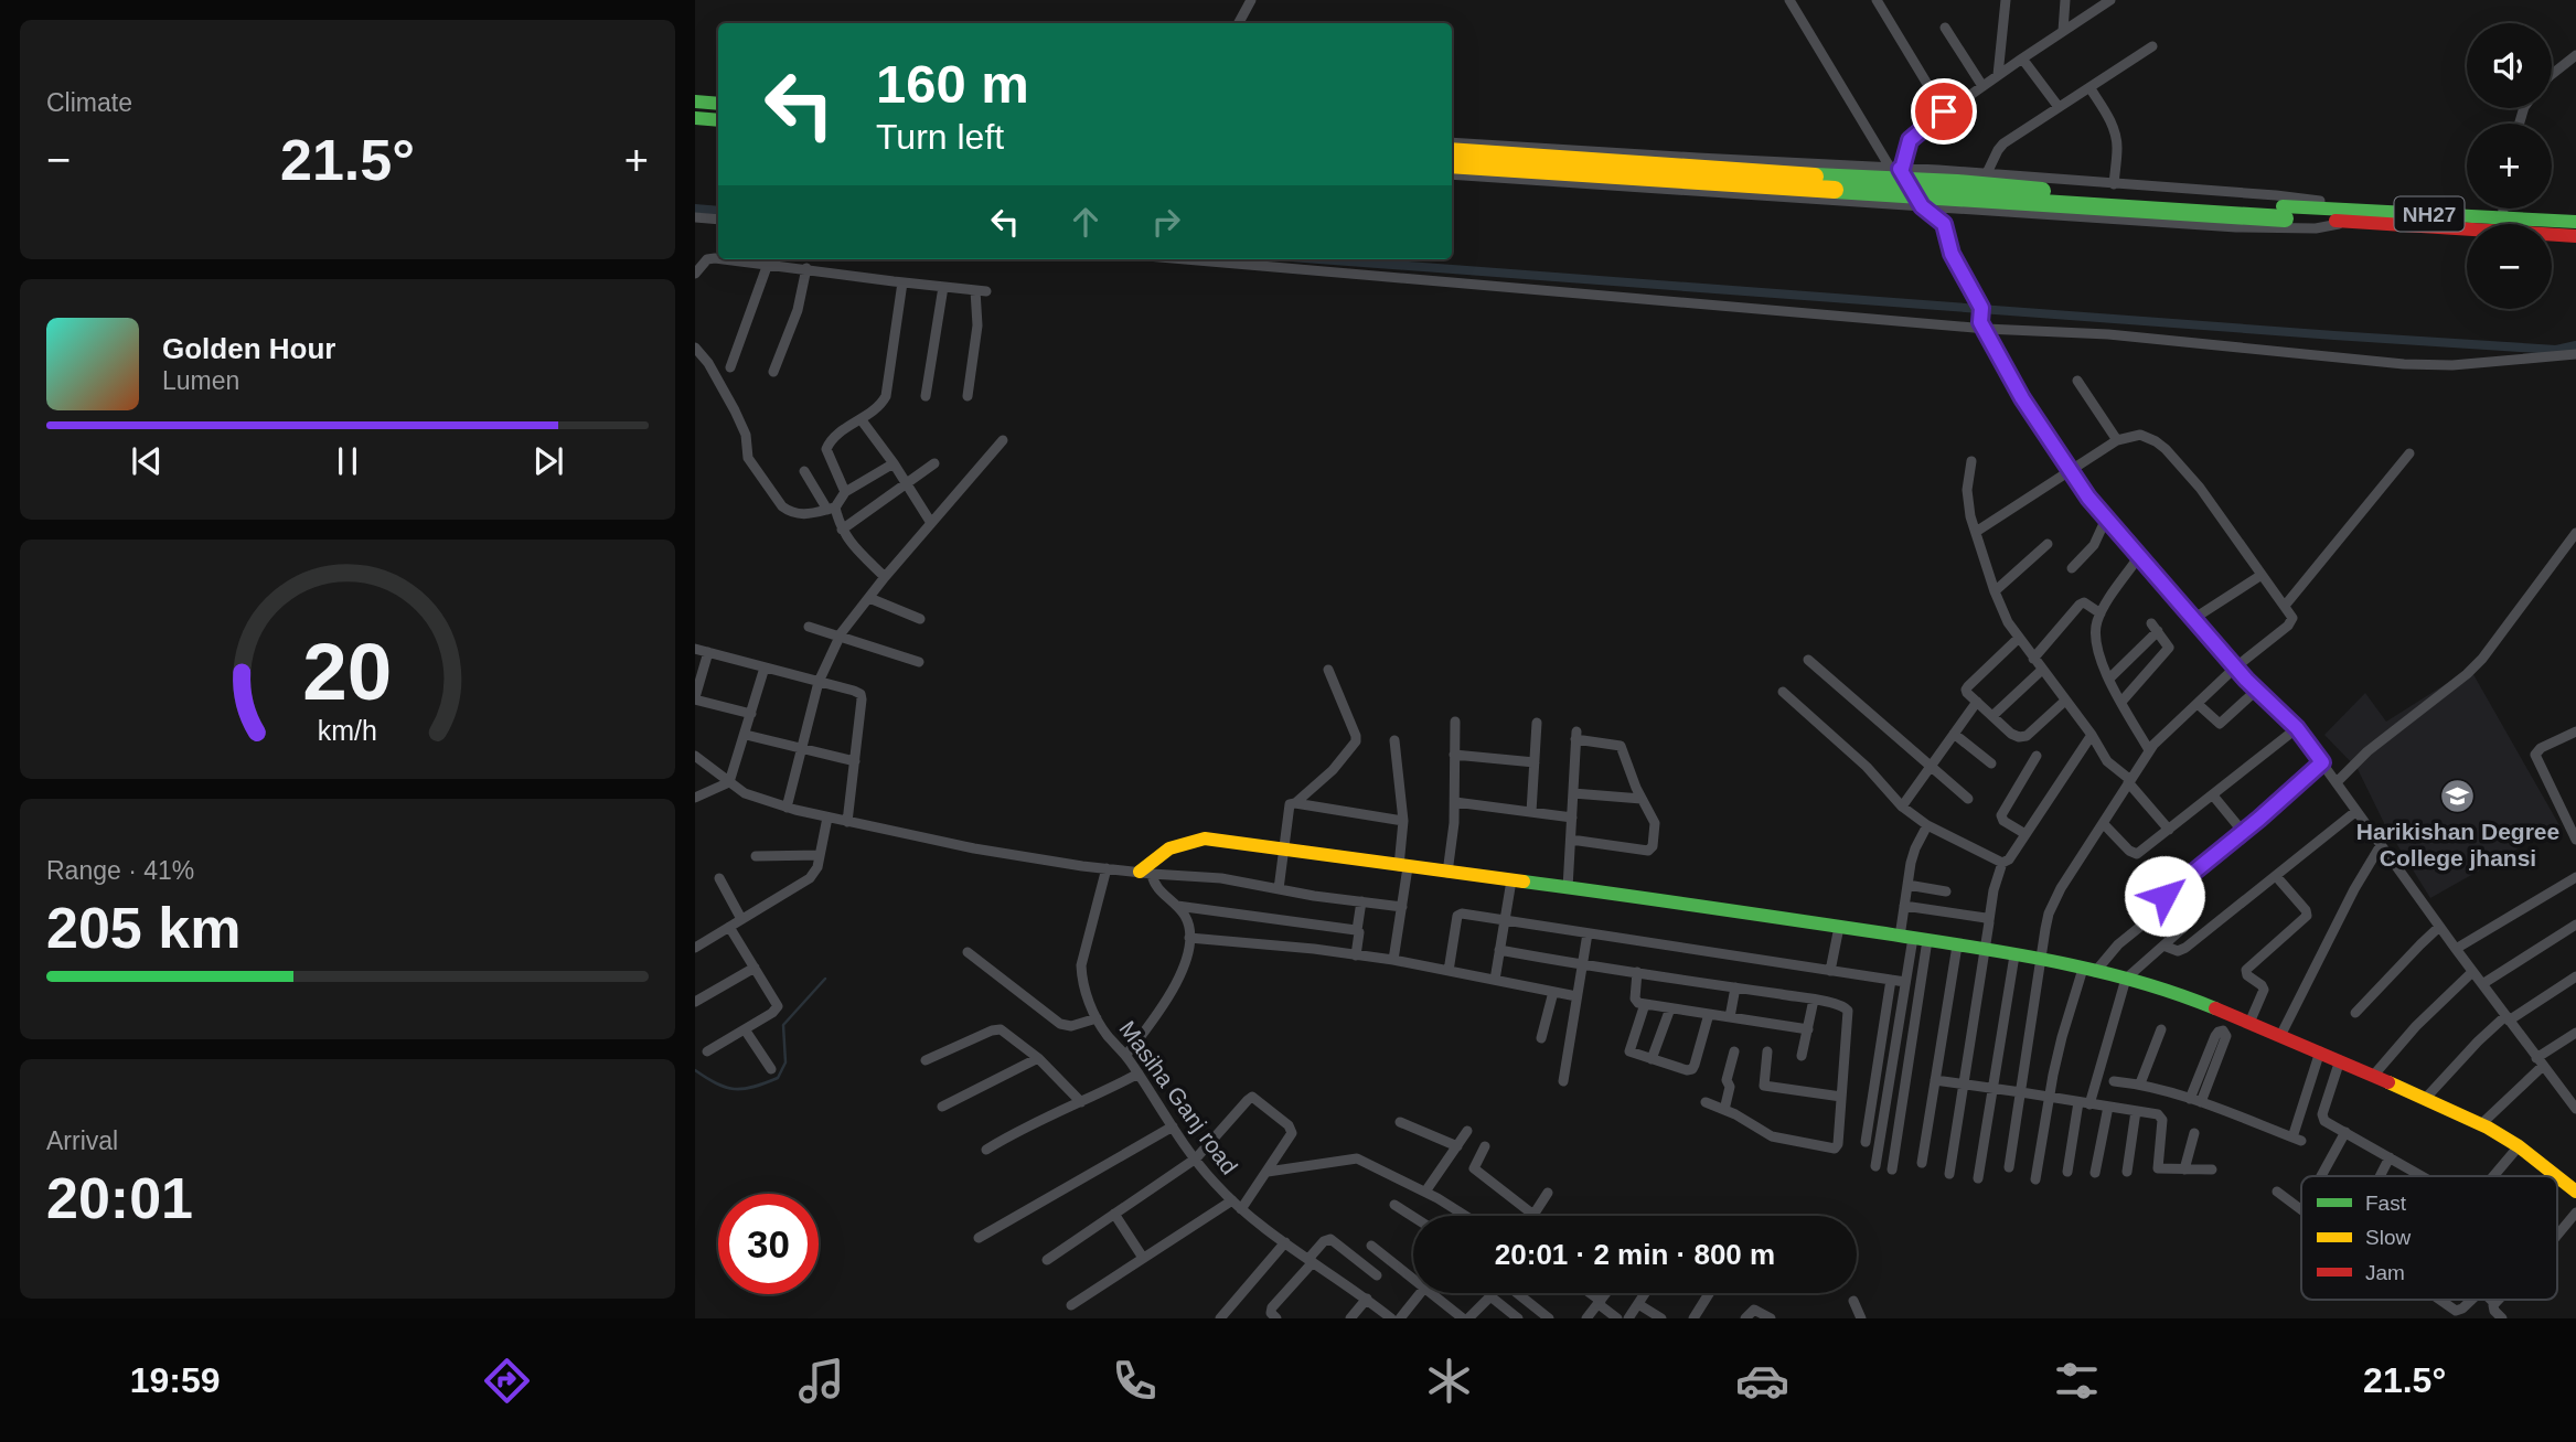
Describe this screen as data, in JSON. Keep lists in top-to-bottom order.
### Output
{
  "streets": {
    "main road": ["NH27"],
    "street": ["Masiha Ganj road"]
  },
  "places": {
    "school or university": ["Harikishan Degree College jhansi"]
  },
  "legend": ["Fast", "Slow", "Jam"],
  "page": {
    "tile": [
      "Climate",
      ["Range · 41%", "205 km"],
      ["Arrival", "20:01"]
    ],
    "map_buttons": ["+", "−"],
    "turn": ["160 m", "Turn left"],
    "heat": ["−", "21.5°", "+"],
    "song": ["Golden Hour", "Lumen"],
    "limit": "30",
    "trip": "20:01 · 2 min · 800 m",
    "tabs": ["19:59", "21.5°"],
    "gauge": ["20", "km/h"]
  }
}
